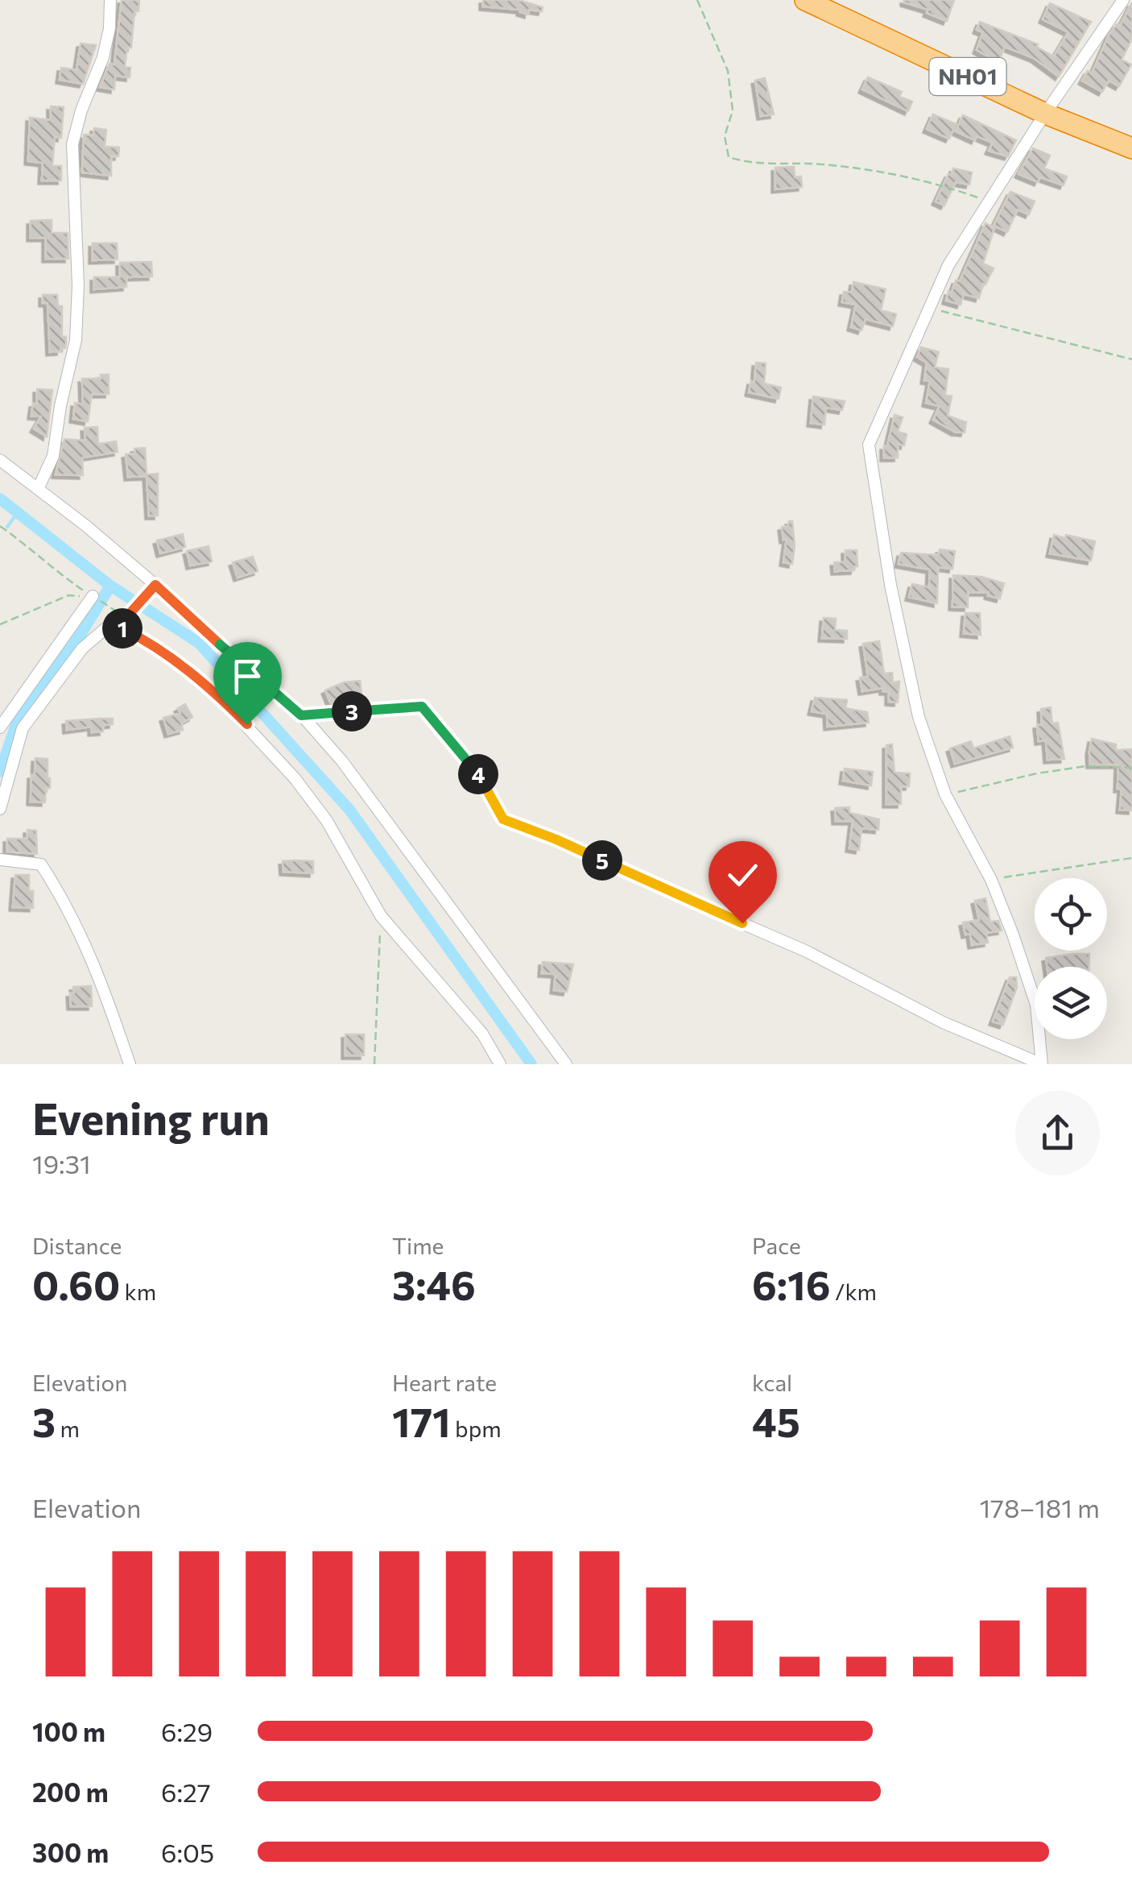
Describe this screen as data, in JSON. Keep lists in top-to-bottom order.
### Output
{
  "streets": {
    "highway": ["NH01"]
  },
  "page": {
    "pins": [
      "1",
      "3",
      "4",
      "5"
    ],
    "heading": ["Evening run", "19:31"],
    "stats": [
      ["Distance", "0.60 km"],
      ["Time", "3:46"],
      ["Pace", "6:16 /km"],
      ["Elevation", "3 m"],
      ["Heart rate", "171 bpm"],
      ["kcal", "45"]
    ],
    "chart": ["Elevation", "178–181 m"],
    "list": [
      {
        "name": "100 m",
        "note": "6:29"
      },
      {
        "name": "200 m",
        "note": "6:27"
      },
      {
        "name": "300 m",
        "note": "6:05"
      }
    ]
  }
}
